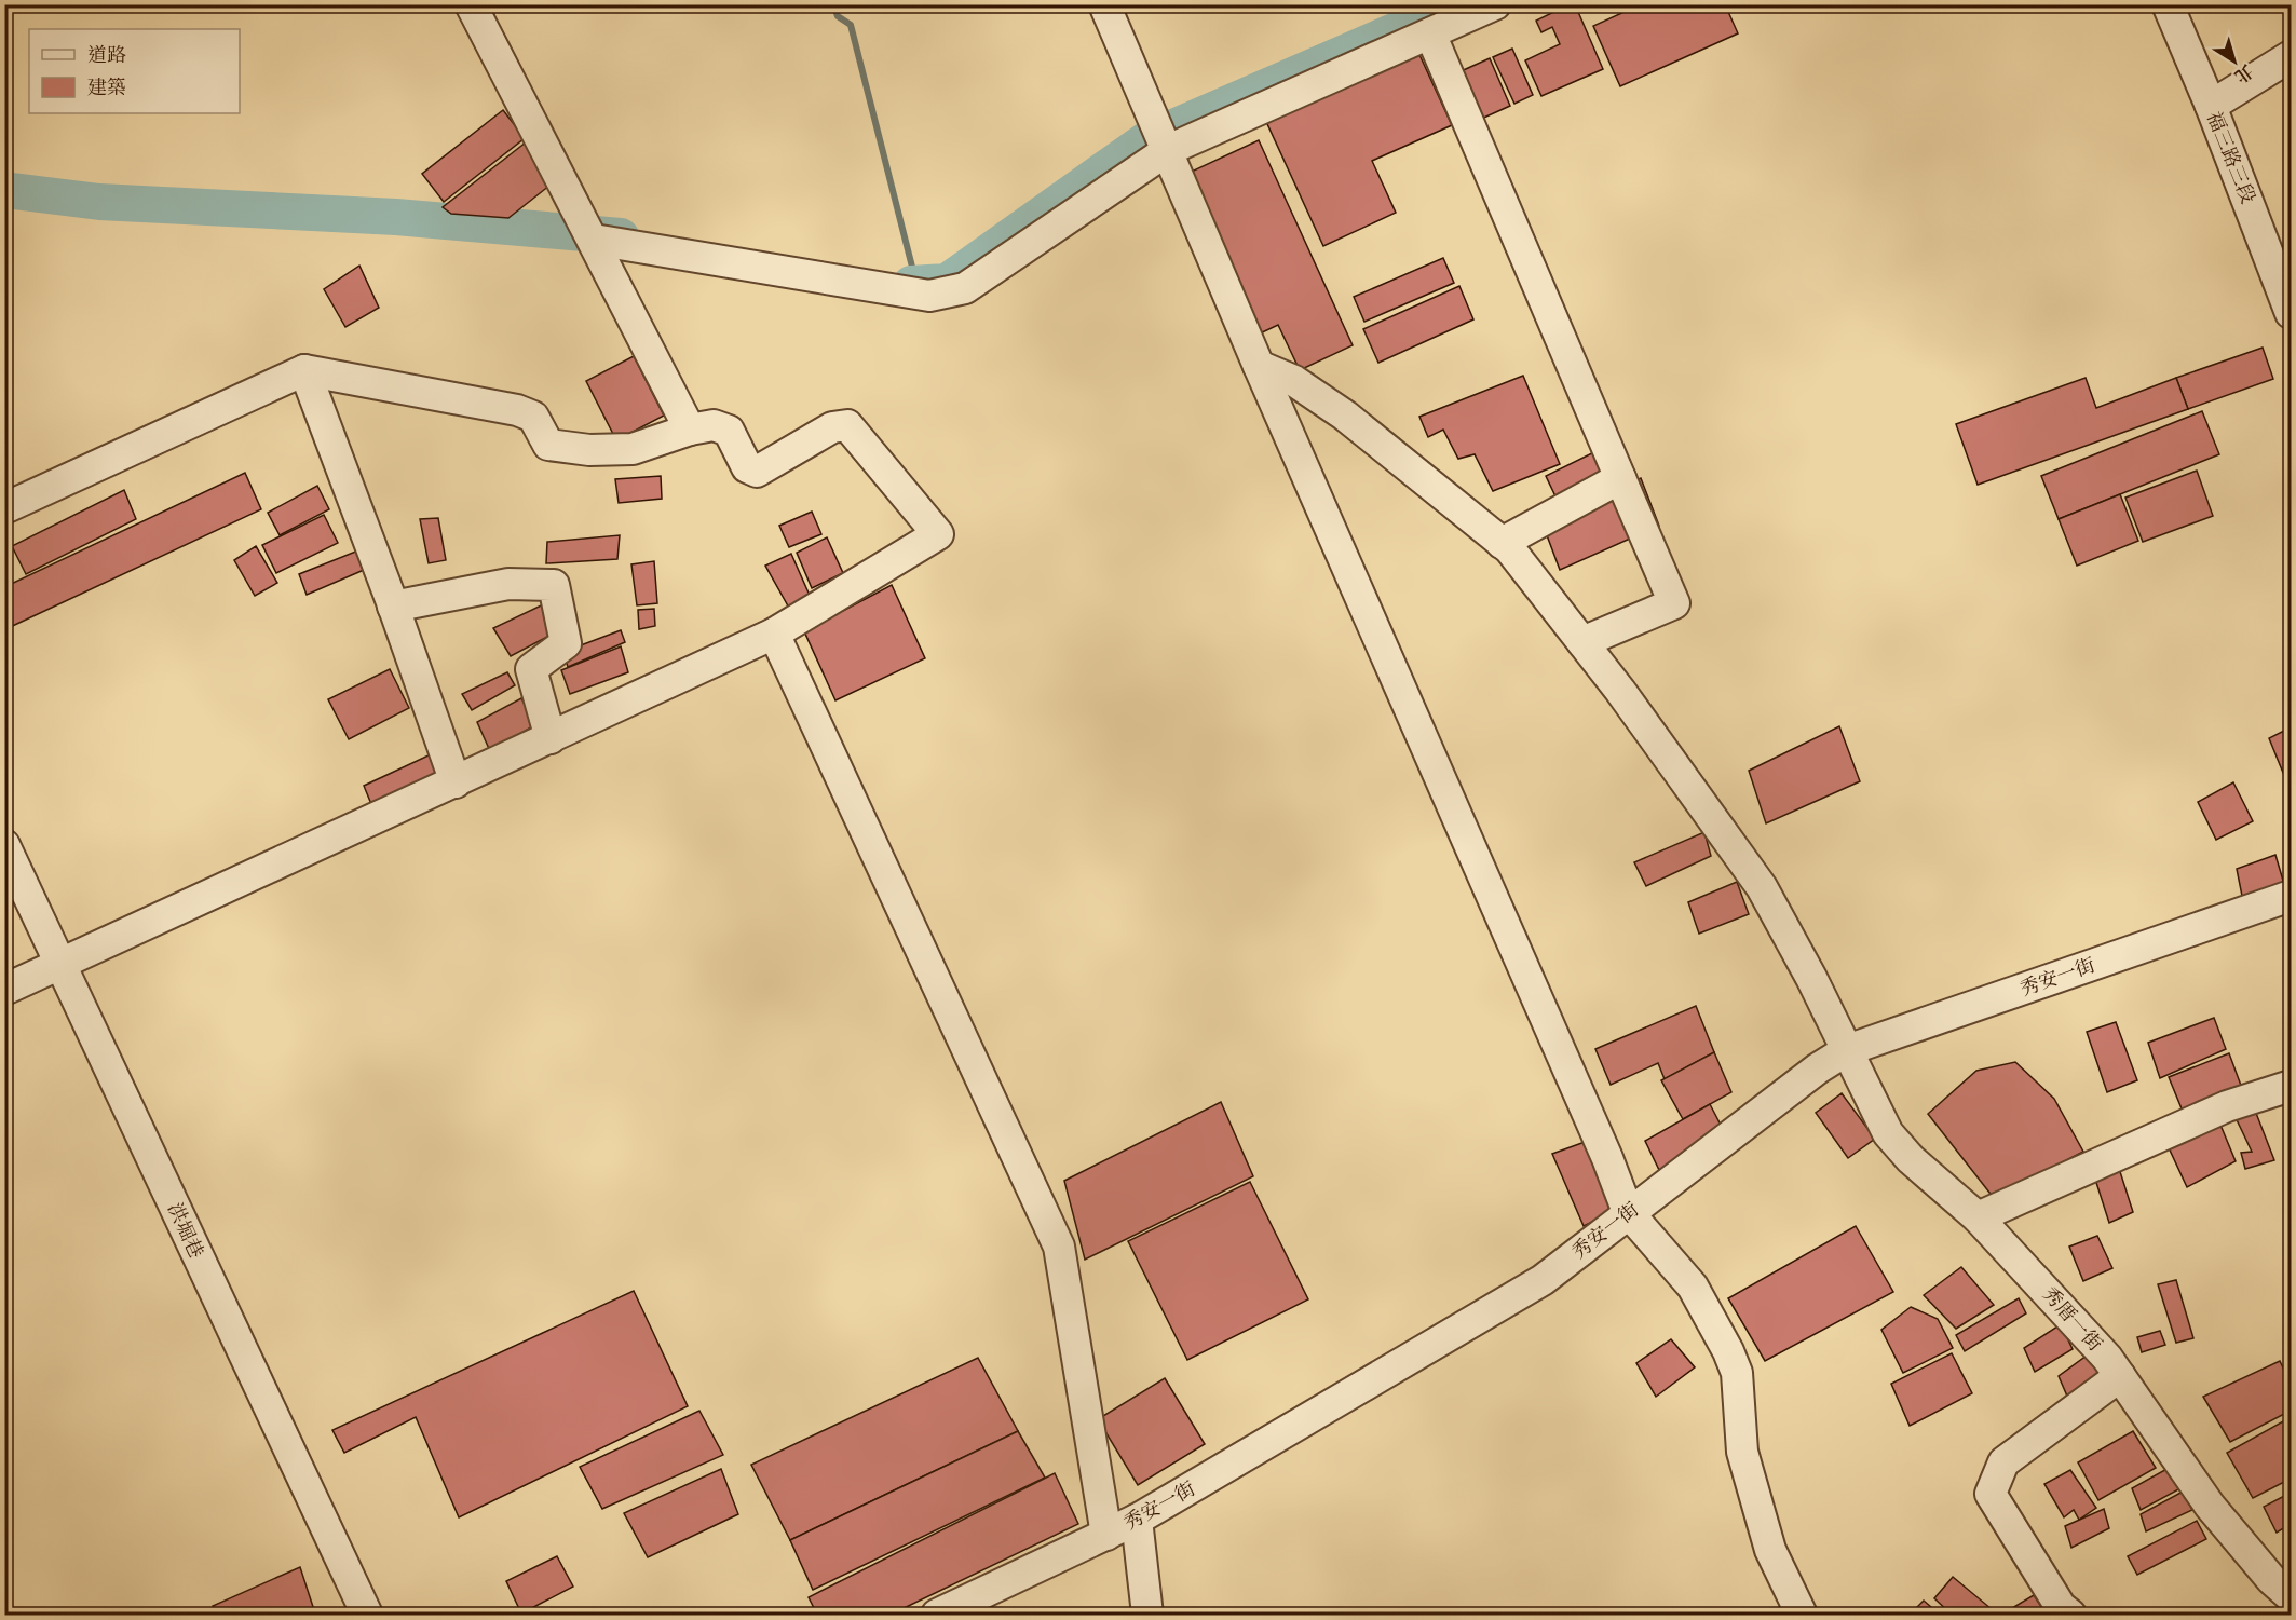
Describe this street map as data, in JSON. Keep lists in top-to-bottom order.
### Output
{
  "streets": {
    "street": [
      "福三路三段",
      "秀安一街",
      "洪堀巷",
      "秀厝一街"
    ]
  },
  "crossings": [
    ["秀安一街", "秀厝一街"]
  ],
  "legend": ["道路", "建築"],
  "north": "bottom right"
}
